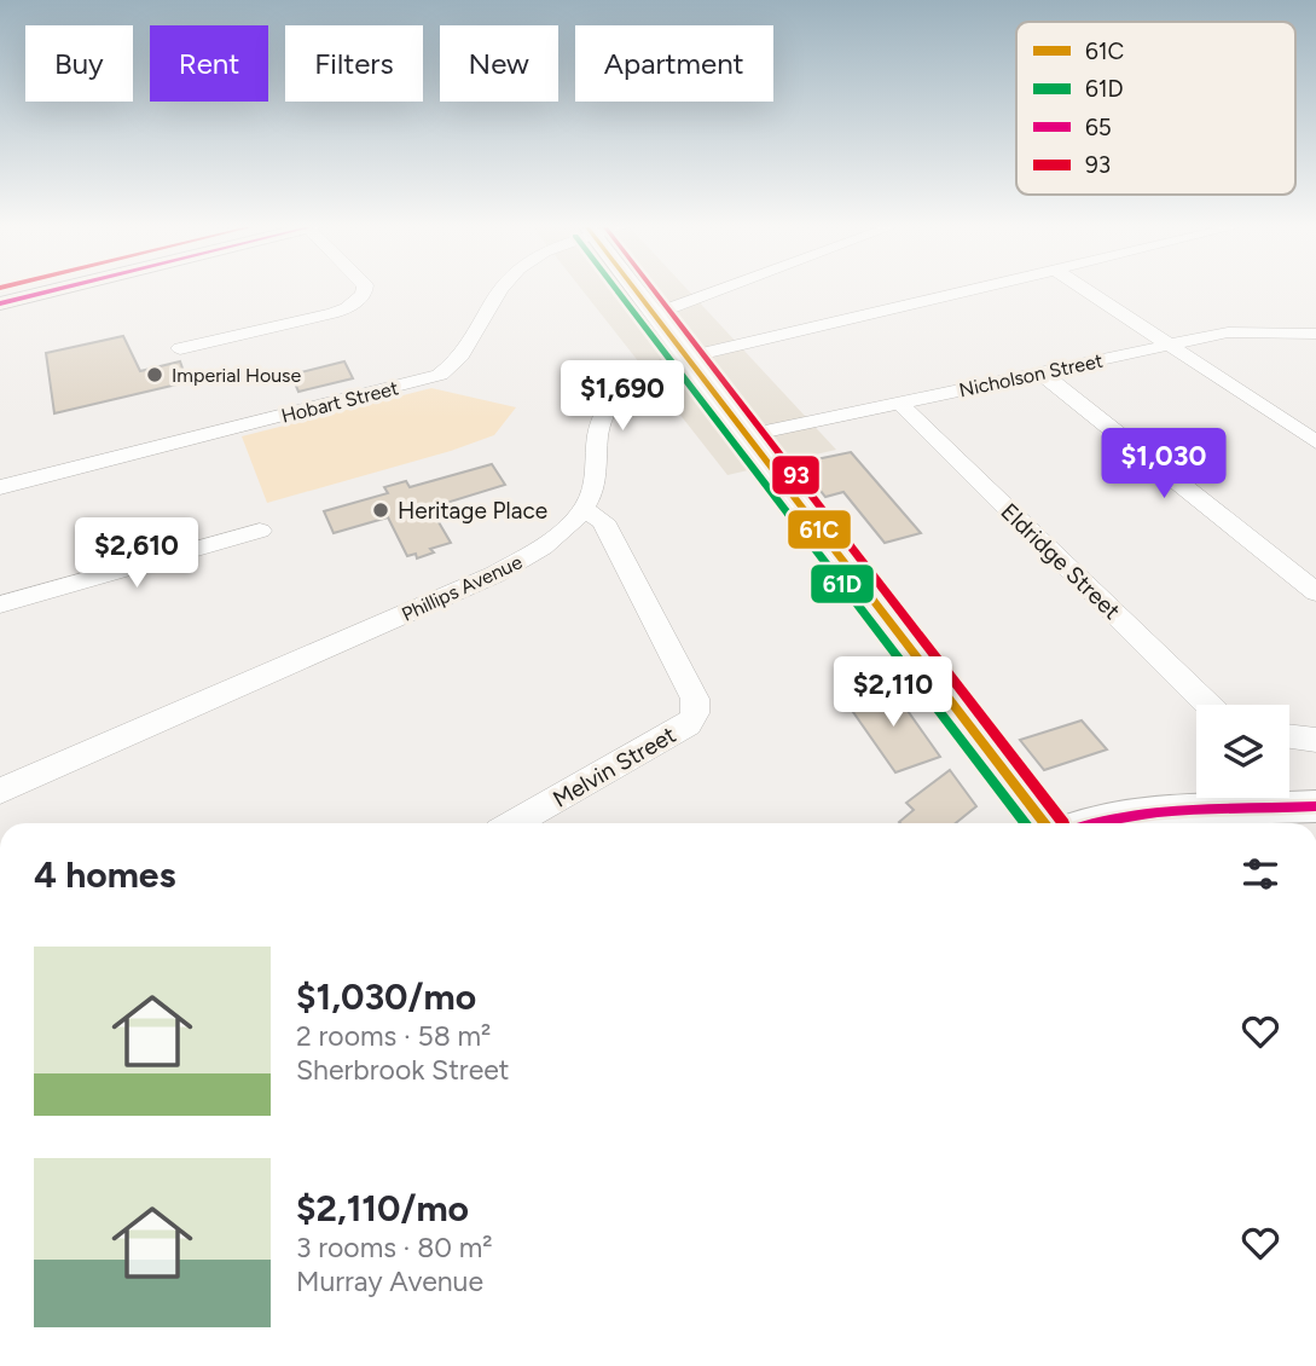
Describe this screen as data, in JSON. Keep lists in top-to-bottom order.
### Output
{
  "streets": {
    "street": [
      "Nicholson Street",
      "Hobart Street",
      "Eldridge Street",
      "Phillips Avenue",
      "Melvin Street"
    ]
  },
  "crossings": [
    ["Nicholson Street", "Eldridge Street"],
    ["Phillips Avenue", "Melvin Street"]
  ],
  "places": ["Imperial House", "Heritage Place"],
  "lines": [
    "transit line 61C",
    "transit line 61D",
    "transit line 65",
    "transit line 93"
  ],
  "legend": [
    "61C",
    "61D",
    "65",
    "93"
  ],
  "page": {
    "chip": [
      "Buy",
      "Rent",
      "Filters",
      "New",
      "Apartment"
    ],
    "price": [
      "$1,690",
      "$1,030",
      "$2,610",
      "$2,110"
    ],
    "heading": "4 homes",
    "list": [
      {
        "name": "$1,030/mo",
        "note": "2 rooms · 58 m² · Sherbrook Street"
      },
      {
        "name": "$2,110/mo",
        "note": "3 rooms · 80 m² · Murray Avenue"
      }
    ]
  }
}
